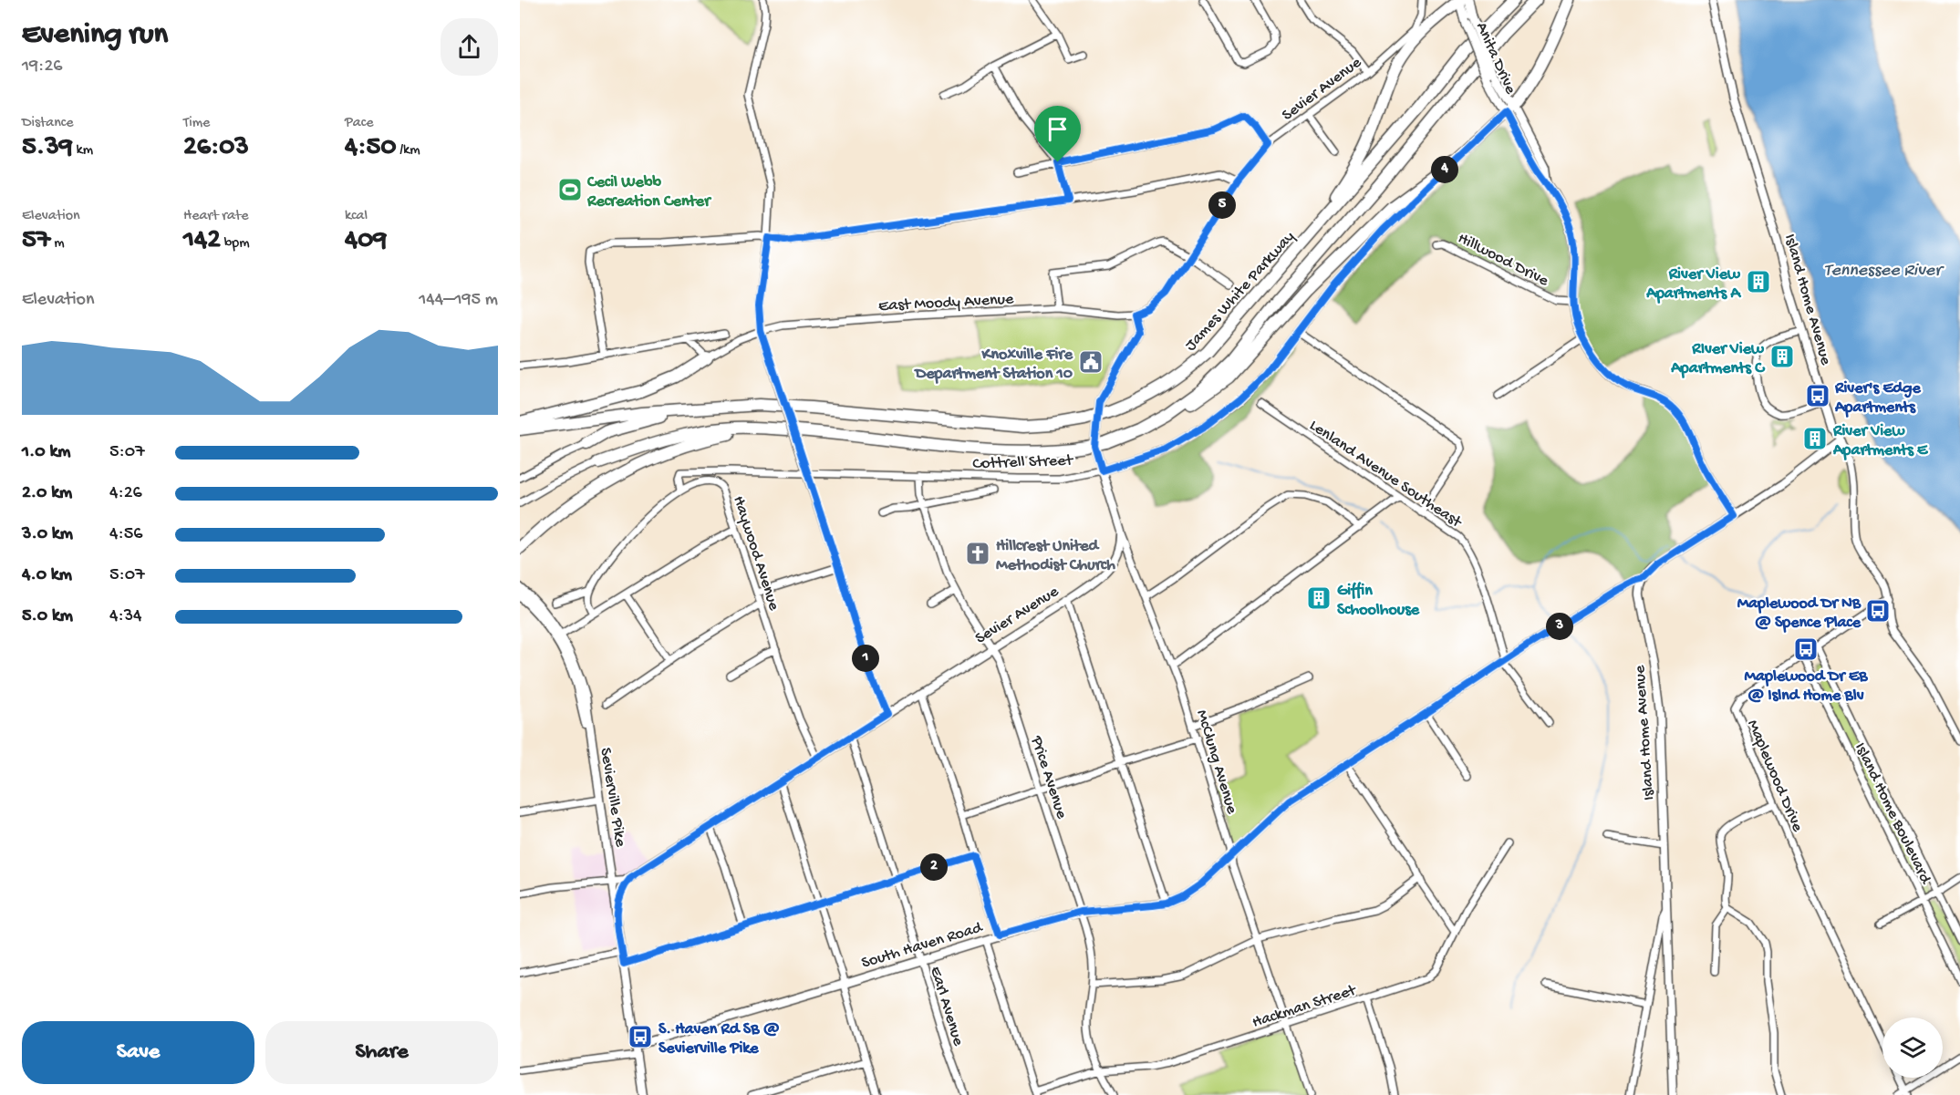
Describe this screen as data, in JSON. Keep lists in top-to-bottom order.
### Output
{
  "streets": {
    "highway": ["James White Parkway"],
    "main road": ["Anita Drive", "Cottrell Street"],
    "street": [
      "Sevier Avenue",
      "Hillwood Drive",
      "Island Home Avenue",
      "East Moody Avenue",
      "Lenland Avenue Southeast",
      "Haywood Avenue",
      "McClung Avenue",
      "Maplewood Drive",
      "Price Avenue",
      "Sevierville Pike",
      "Island Home Boulevard",
      "South Haven Road",
      "Hackman Street",
      "Earl Avenue"
    ]
  },
  "crossings": [
    ["Anita Drive", "Hillwood Drive"],
    ["Anita Drive", "Cottrell Street"],
    ["Sevier Avenue", "East Moody Avenue"],
    ["Sevier Avenue", "Cottrell Street"],
    ["Sevier Avenue", "Haywood Avenue"],
    ["Sevier Avenue", "McClung Avenue"],
    ["Sevier Avenue", "Price Avenue"],
    ["Sevier Avenue", "Sevierville Pike"],
    ["Sevier Avenue", "Earl Avenue"],
    ["Island Home Avenue", "South Haven Road"],
    ["Cottrell Street", "Haywood Avenue"],
    ["Cottrell Street", "Price Avenue"],
    ["Lenland Avenue Southeast", "South Haven Road"],
    ["McClung Avenue", "South Haven Road"],
    ["McClung Avenue", "Hackman Street"],
    ["Maplewood Drive", "Island Home Boulevard"],
    ["Price Avenue", "South Haven Road"],
    ["Price Avenue", "Hackman Street"],
    ["Sevierville Pike", "South Haven Road"],
    ["South Haven Road", "Earl Avenue"]
  ],
  "water": ["Tennessee River"],
  "places": {
    "sports": ["Cecil Webb Recreation Center"],
    "building": [
      "River View Apartments A",
      "RIver View Apartments C",
      "River View Apartments E",
      "Giffin Schoolhouse"
    ],
    "public building": ["Knoxville Fire Department Station 10"],
    "bus stop": [
      "River's Edge Apartments",
      "Maplewood Dr NB @ Spence Place",
      "Maplewood Dr EB @ Islnd Home Blv",
      "S. Haven Rd SB @ Sevierville Pike"
    ],
    "church": ["Hillcrest United Methodist Church"]
  },
  "page": {
    "heading": ["Evening run", "19:26"],
    "stats": [
      ["Distance", "5.39 km"],
      ["Time", "26:03"],
      ["Pace", "4:50 /km"],
      ["Elevation", "57 m"],
      ["Heart rate", "142 bpm"],
      ["kcal", "409"]
    ],
    "pins": [
      "4",
      "5",
      "3",
      "1",
      "2"
    ],
    "chart": ["Elevation", "144–195 m"],
    "list": [
      {
        "name": "1.0 km",
        "note": "5:07"
      },
      {
        "name": "2.0 km",
        "note": "4:26"
      },
      {
        "name": "3.0 km",
        "note": "4:56"
      },
      {
        "name": "4.0 km",
        "note": "5:07"
      },
      {
        "name": "5.0 km",
        "note": "4:34"
      }
    ],
    "buttons": ["Save", "Share"]
  }
}
